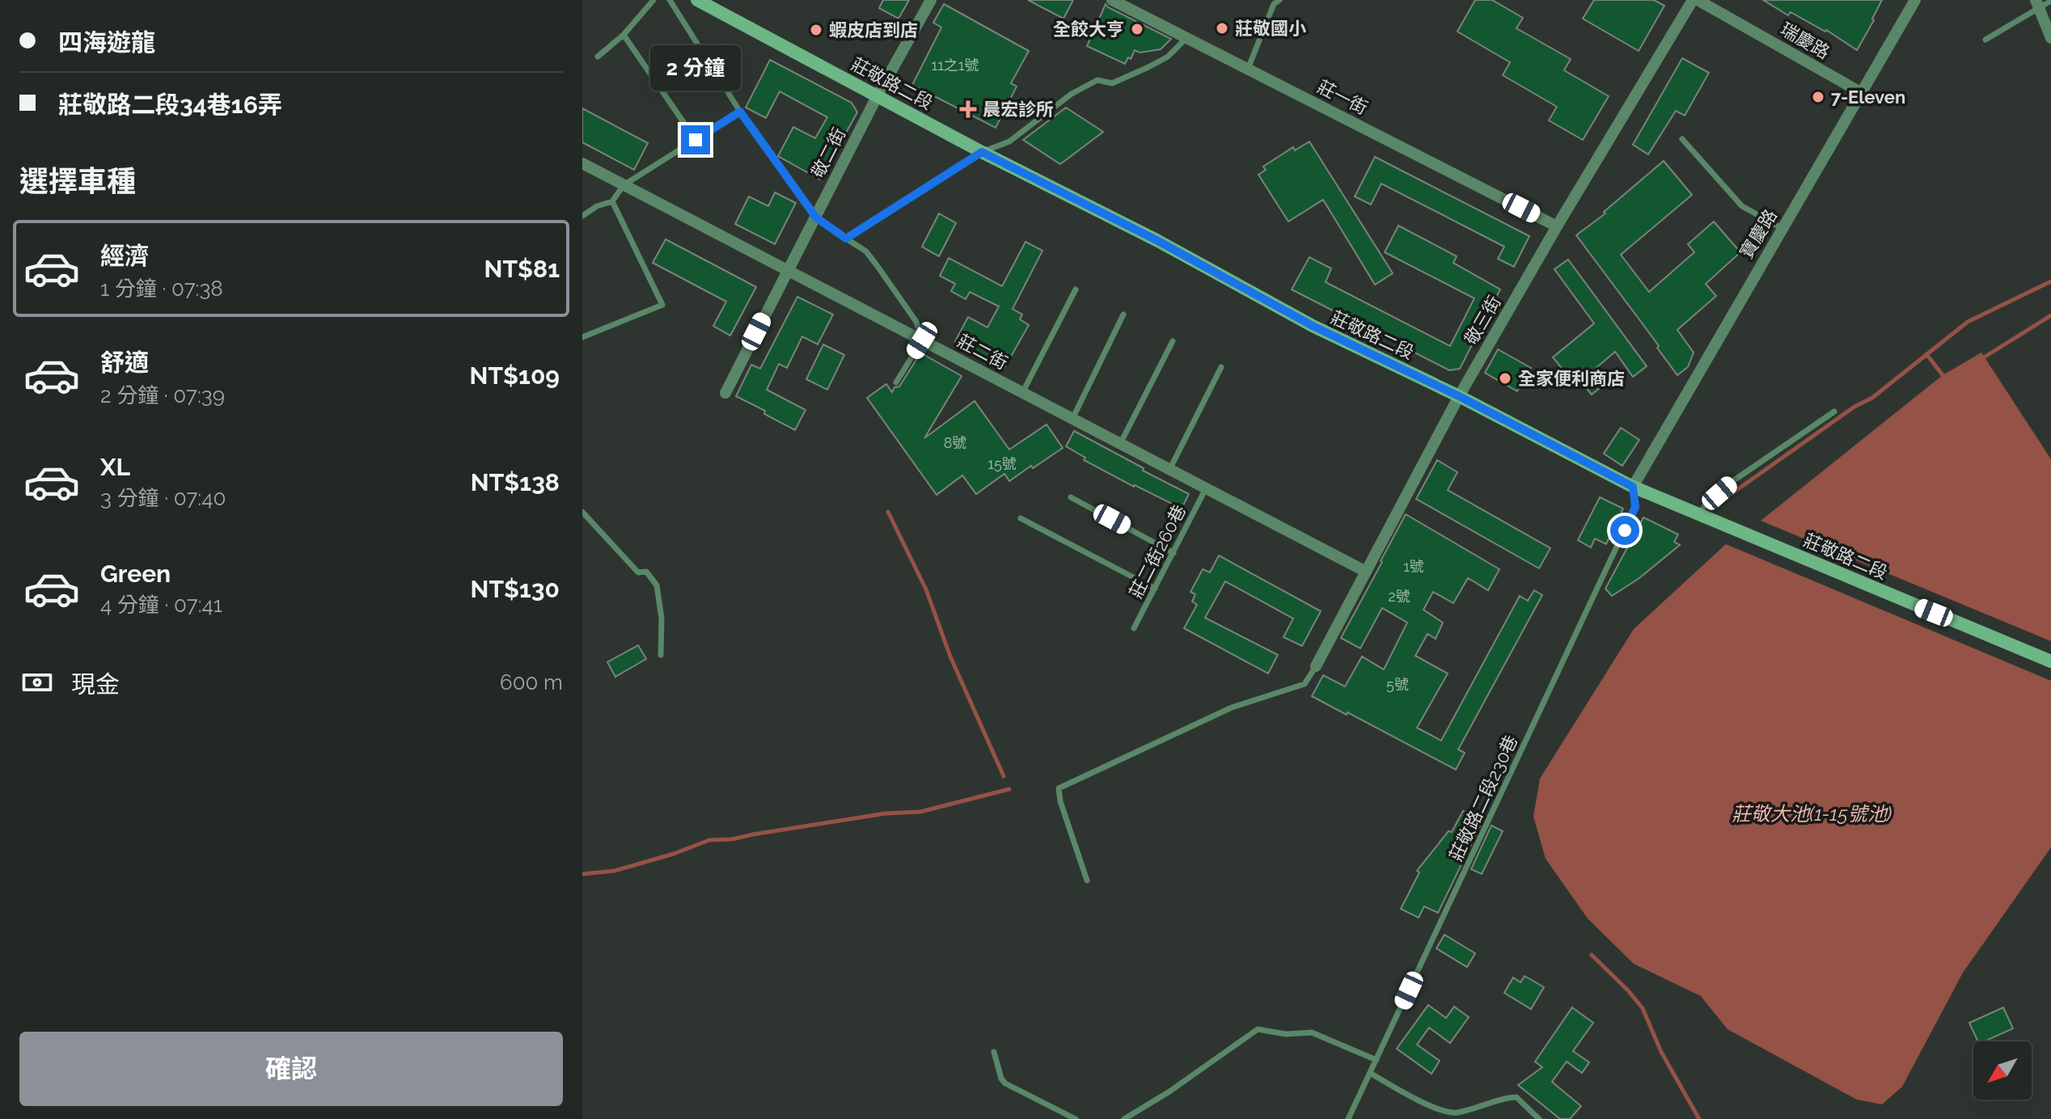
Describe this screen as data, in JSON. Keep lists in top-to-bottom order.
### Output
{
  "streets": {
    "street": [
      "瑞慶路",
      "莊敬路二段",
      "莊一街",
      "敬二街",
      "寶慶路",
      "敬三街",
      "莊二街"
    ],
    "lane": ["莊二街260巷", "莊敬路二段230巷"]
  },
  "crossings": [
    ["瑞慶路", "寶慶路"],
    ["莊敬路二段", "敬二街"],
    ["莊敬路二段", "寶慶路"],
    ["莊敬路二段", "敬三街"],
    ["莊敬路二段", "莊敬路二段230巷"],
    ["莊一街", "敬三街"],
    ["敬二街", "莊二街"],
    ["寶慶路", "莊敬路二段230巷"],
    ["敬三街", "莊二街"],
    ["莊二街", "莊二街260巷"]
  ],
  "water": ["莊敬大池(1-15號池)"],
  "places": {
    "other": [
      "莊敬國小",
      "全餃大亨",
      "蝦皮店到店",
      "7-Eleven",
      "全家便利商店"
    ],
    "health": ["晨宏診所"]
  },
  "house_numbers": [
    "11之1號",
    "8號",
    "15號",
    "1號",
    "2號",
    "5號"
  ],
  "north": "bottom left",
  "page": {
    "banner": ["四海遊龍", "莊敬路二段34巷16弄"],
    "bubble": "2 分鐘",
    "heading": "選擇車種",
    "list": [
      {
        "name": "經濟",
        "note": "1 分鐘 · 07:38",
        "value": "NT$81"
      },
      {
        "name": "舒適",
        "note": "2 分鐘 · 07:39",
        "value": "NT$109"
      },
      {
        "name": "XL",
        "note": "3 分鐘 · 07:40",
        "value": "NT$138"
      },
      {
        "name": "Green",
        "note": "4 分鐘 · 07:41",
        "value": "NT$130"
      }
    ],
    "pay": ["現金", "600 m"],
    "buttons": "確認"
  }
}
